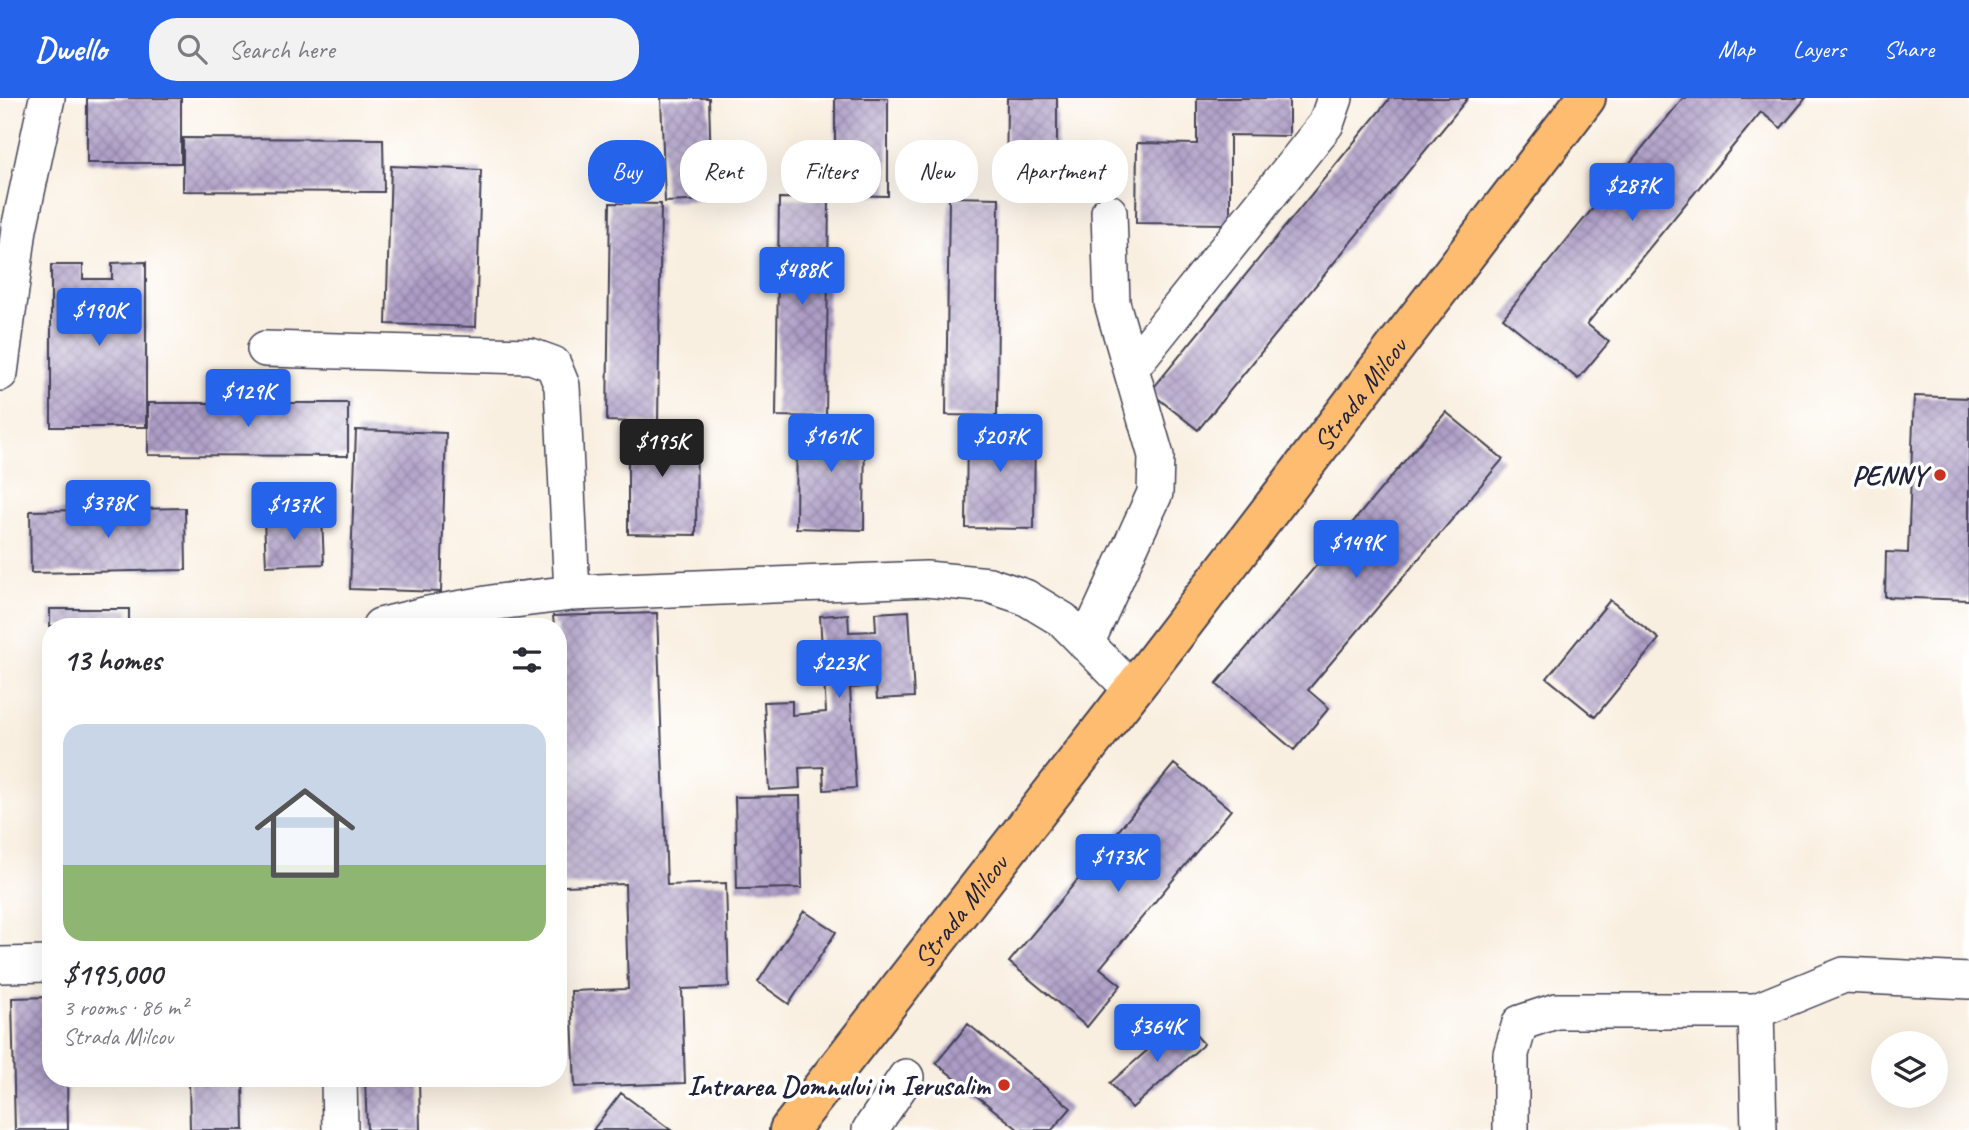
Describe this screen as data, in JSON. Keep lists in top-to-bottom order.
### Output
{
  "streets": {
    "main road": ["Strada Milcov"]
  },
  "places": ["PENNY", "Intrarea Domnului in Ierusalim"],
  "page": {
    "header": "Dwello",
    "search": "Search here",
    "nav": ["Map", "Layers", "Share"],
    "chip": [
      "Buy",
      "Rent",
      "Filters",
      "New",
      "Apartment"
    ],
    "price": [
      "$287K",
      "$488K",
      "$190K",
      "$129K",
      "$161K",
      "$207K",
      "$195K",
      "$378K",
      "$137K",
      "$149K",
      "$223K",
      "$173K",
      "$364K"
    ],
    "heading": "13 homes",
    "list": [
      {
        "name": "$195,000",
        "note": "3 rooms · 86 m² · Strada Milcov"
      }
    ]
  }
}
